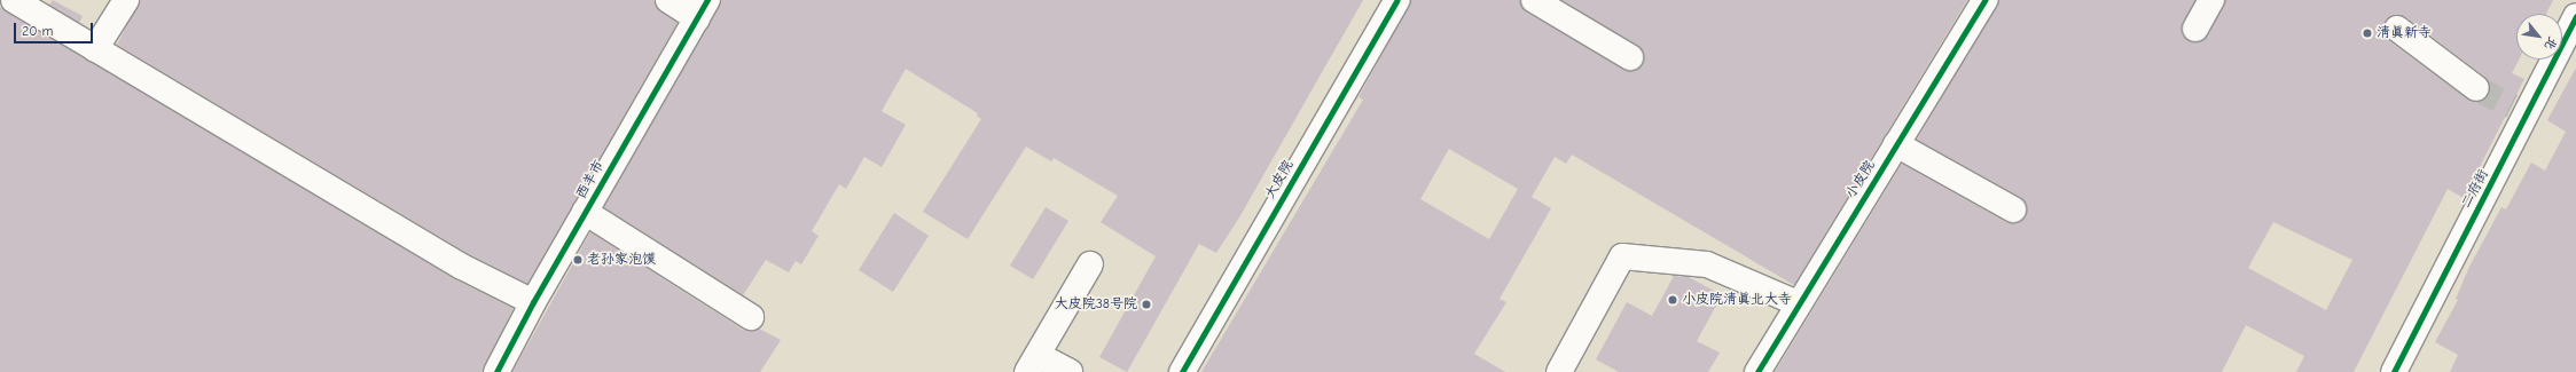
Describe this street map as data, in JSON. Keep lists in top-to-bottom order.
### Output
{
  "streets": {
    "street": [
      "西羊市",
      "大皮院",
      "小皮院",
      "二府街"
    ]
  },
  "places": [
    "清真新寺",
    "老孙家泡馍",
    "小皮院清真北大寺",
    "大皮院38号院"
  ],
  "scale_bar": "20 m",
  "north": "bottom right"
}
